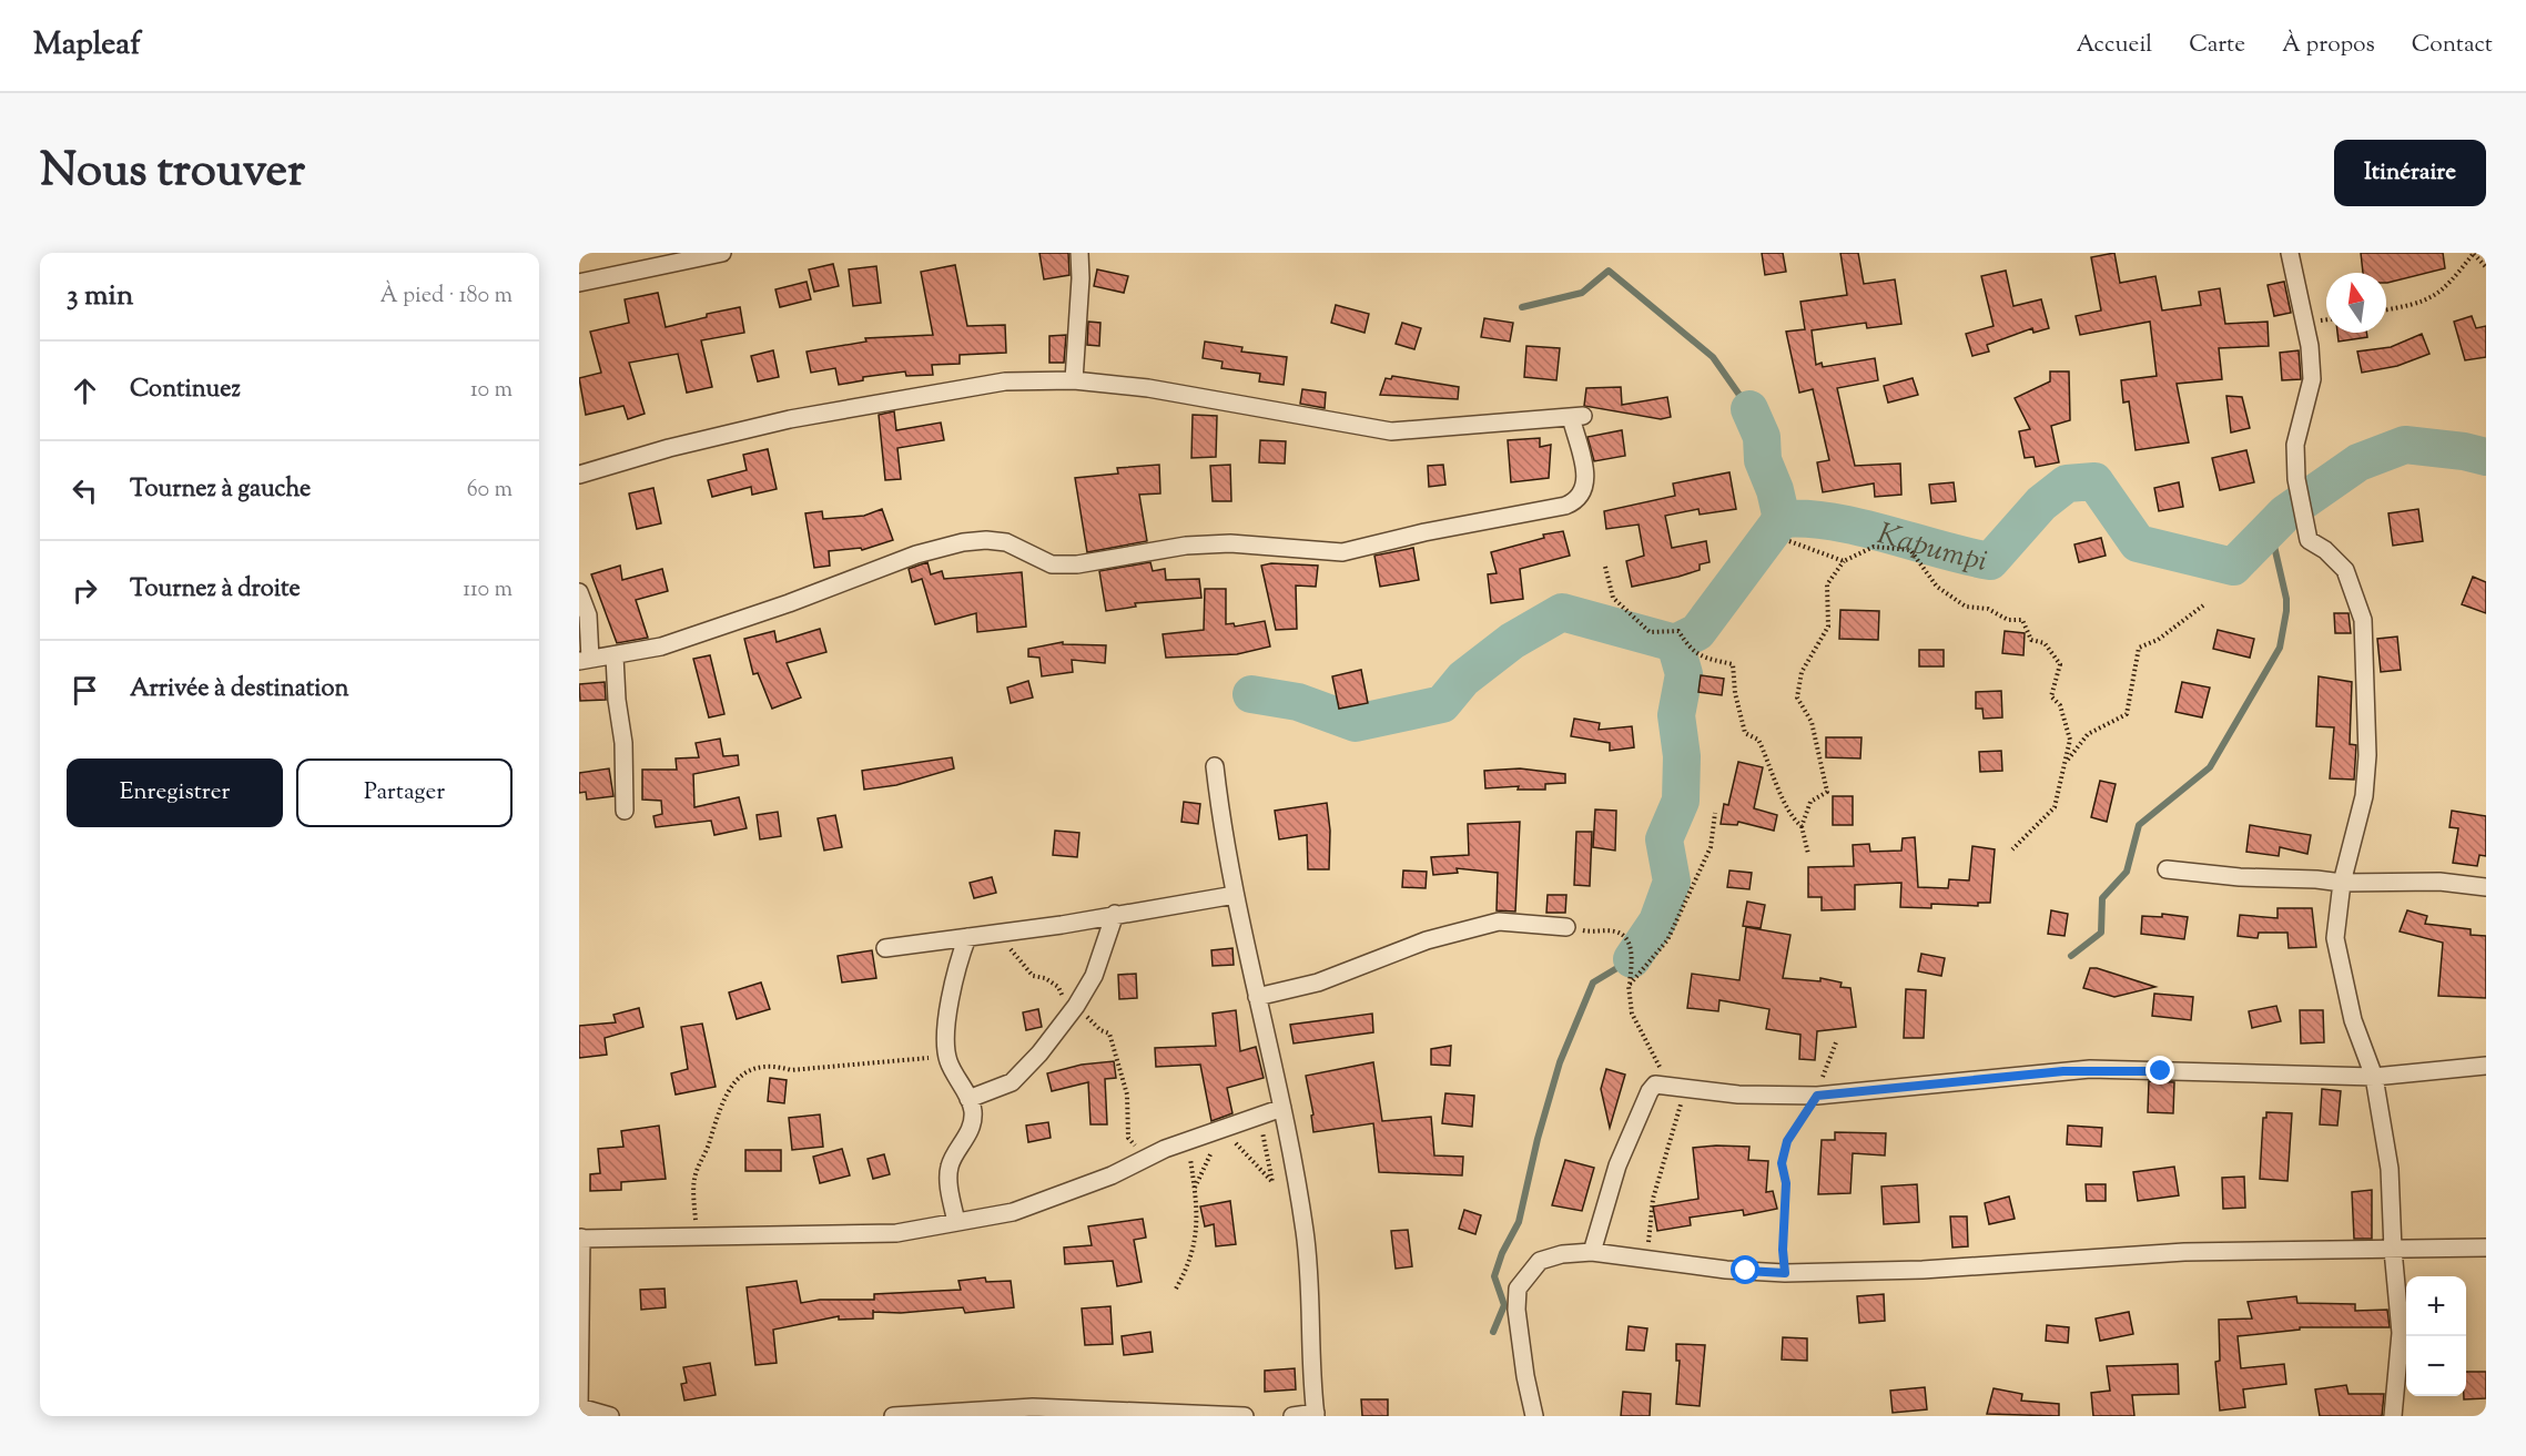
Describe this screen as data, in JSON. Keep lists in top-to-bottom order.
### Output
{
  "water": ["Kapumpi"],
  "north": "top",
  "page": {
    "header": "Mapleaf",
    "nav": [
      "Accueil",
      "Carte",
      "À propos",
      "Contact"
    ],
    "title": "Nous trouver",
    "buttons": [
      "Itinéraire",
      ["Enregistrer", "Partager"]
    ],
    "heading": ["3 min", "À pied · 180 m"],
    "list": [
      ["Continuez", "10 m"],
      ["Tournez à gauche", "60 m"],
      ["Tournez à droite", "110 m"],
      "Arrivée à destination"
    ],
    "map_buttons": ["+", "−"]
  }
}
